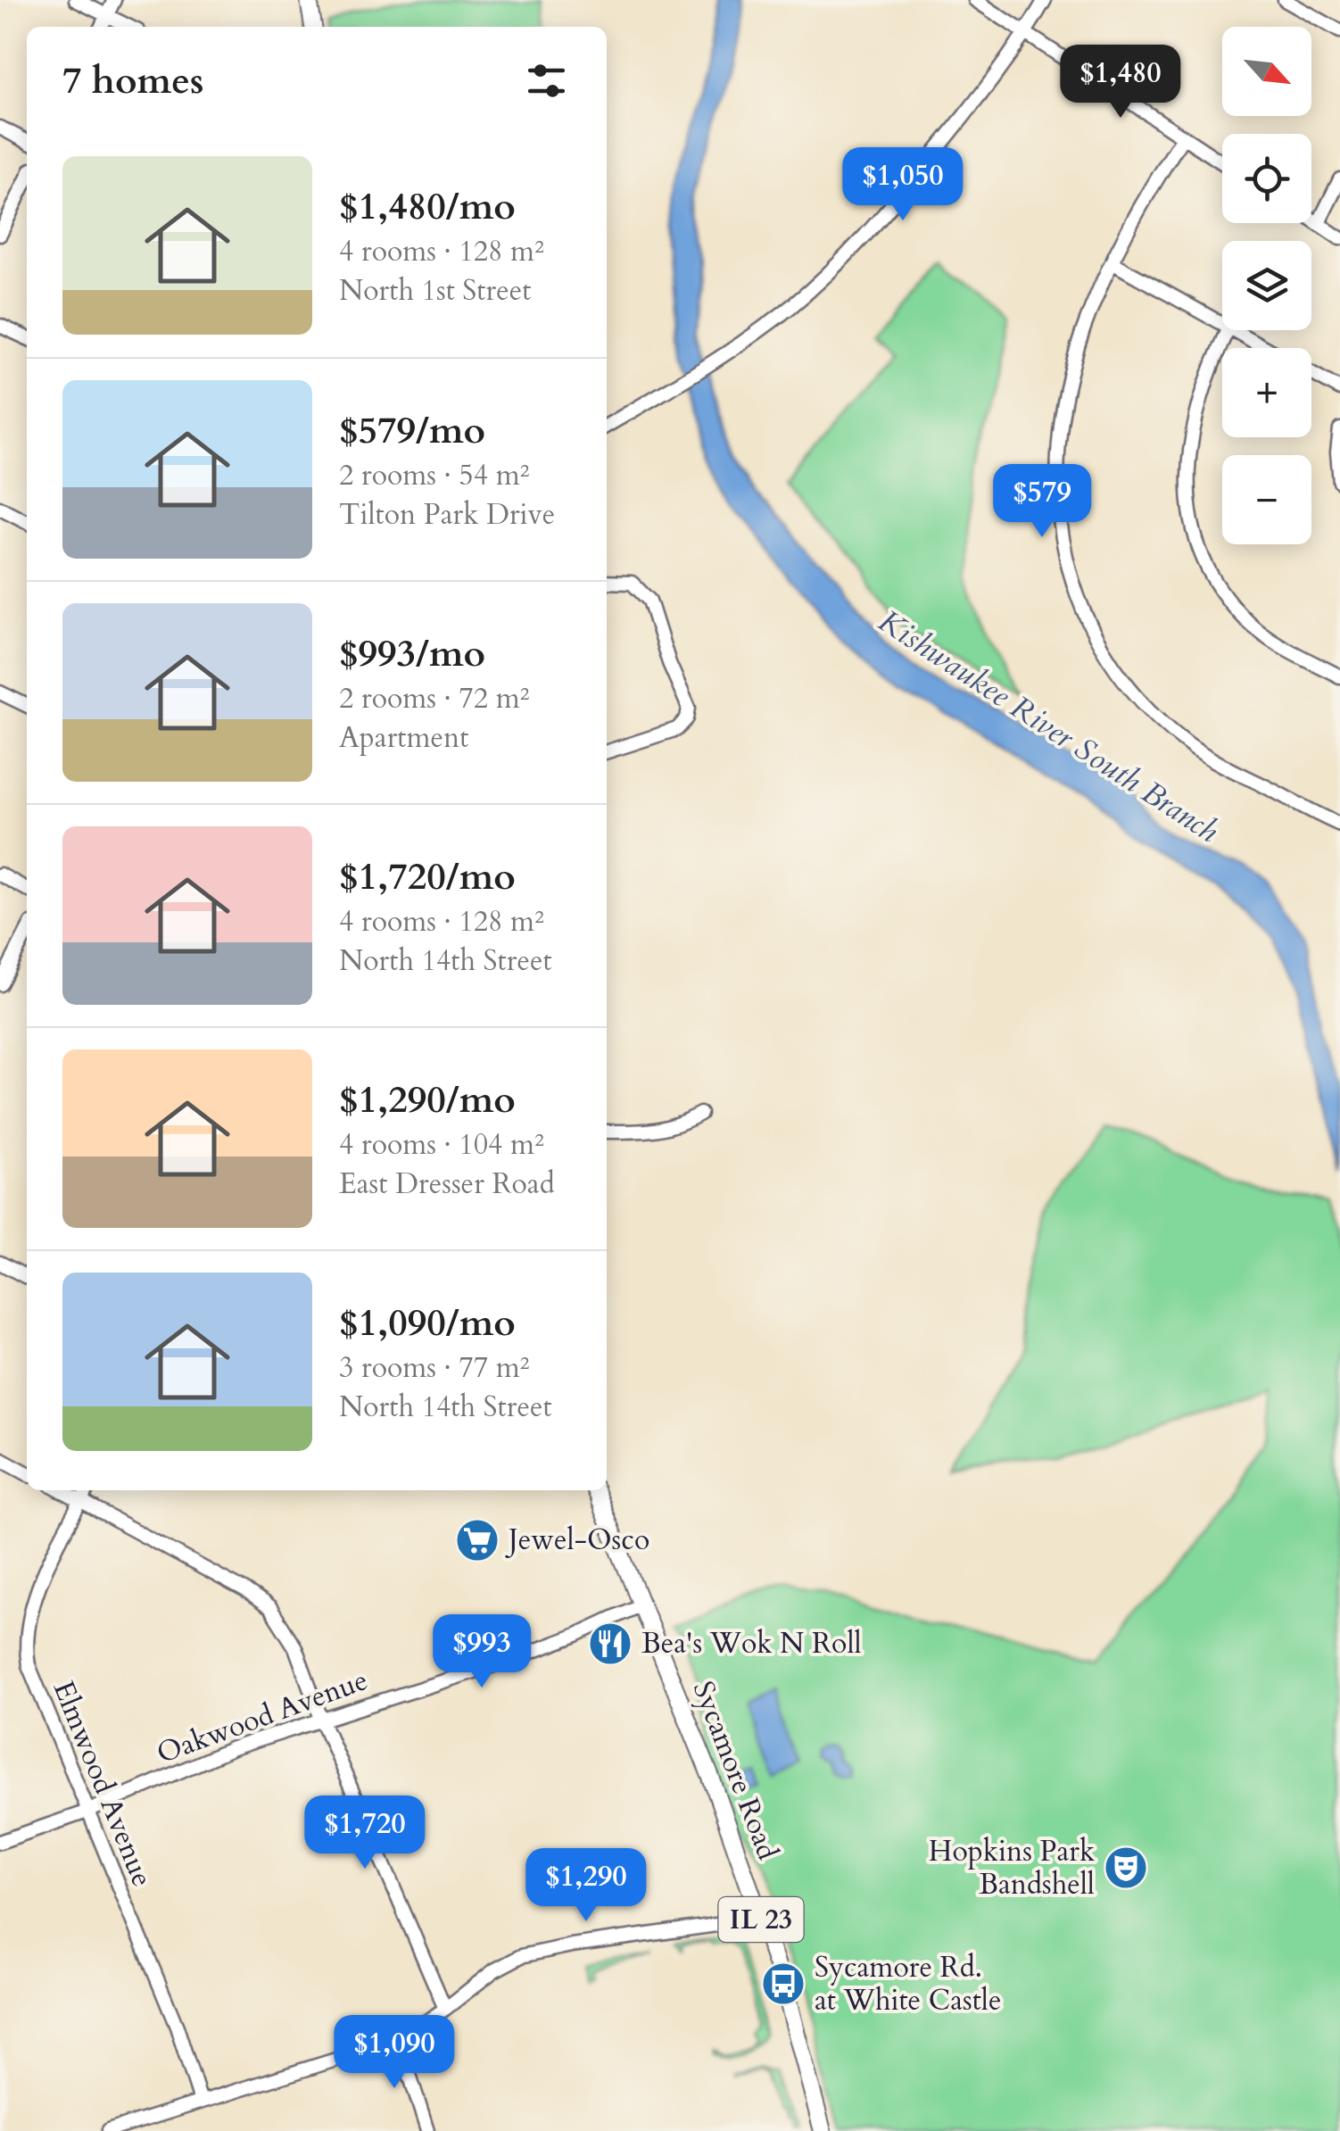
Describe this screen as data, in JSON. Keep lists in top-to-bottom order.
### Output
{
  "streets": {
    "main road": ["Sycamore Road", "IL 23"],
    "street": ["Oakwood Avenue", "Elmwood Avenue"]
  },
  "crossings": [
    ["Oakwood Avenue", "Sycamore Road"],
    ["Oakwood Avenue", "Elmwood Avenue"]
  ],
  "water": ["Kishwaukee River South Branch"],
  "places": {
    "supermarket": ["Jewel-Osco"],
    "restaurant": ["Bea's Wok N Roll"],
    "theatre": ["Hopkins Park Bandshell"],
    "bus stop": ["Sycamore Rd. at White Castle"]
  },
  "north": "bottom right",
  "page": {
    "map_buttons": ["+", "−"],
    "heading": "7 homes",
    "price": [
      "$1,480",
      "$1,050",
      "$579",
      "$993",
      "$1,720",
      "$1,290",
      "$1,090"
    ],
    "list": [
      {
        "name": "$1,480/mo",
        "note": "4 rooms · 128 m² · North 1st Street"
      },
      {
        "name": "$579/mo",
        "note": "2 rooms · 54 m² · Tilton Park Drive"
      },
      {
        "name": "$993/mo",
        "note": "2 rooms · 72 m² · Apartment"
      },
      {
        "name": "$1,720/mo",
        "note": "4 rooms · 128 m² · North 14th Street"
      },
      {
        "name": "$1,290/mo",
        "note": "4 rooms · 104 m² · East Dresser Road"
      },
      {
        "name": "$1,090/mo",
        "note": "3 rooms · 77 m² · North 14th Street"
      }
    ]
  }
}
